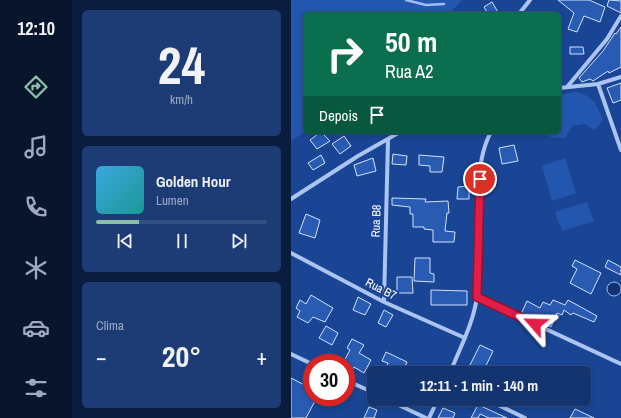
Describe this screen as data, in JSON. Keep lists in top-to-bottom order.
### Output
{
  "streets": {
    "street": ["Rua B8", "Rua B7"]
  },
  "crossings": [
    ["Rua B8", "Rua B7"]
  ],
  "page": {
    "tabs": "12:10",
    "tile": [
      ["24", "km/h"],
      "Clima"
    ],
    "turn": ["50 m", "Rua A2"],
    "then": "Depois",
    "song": ["Golden Hour", "Lumen"],
    "heat": ["−", "20°", "+"],
    "limit": "30",
    "trip": "12:11 · 1 min · 140 m"
  }
}
